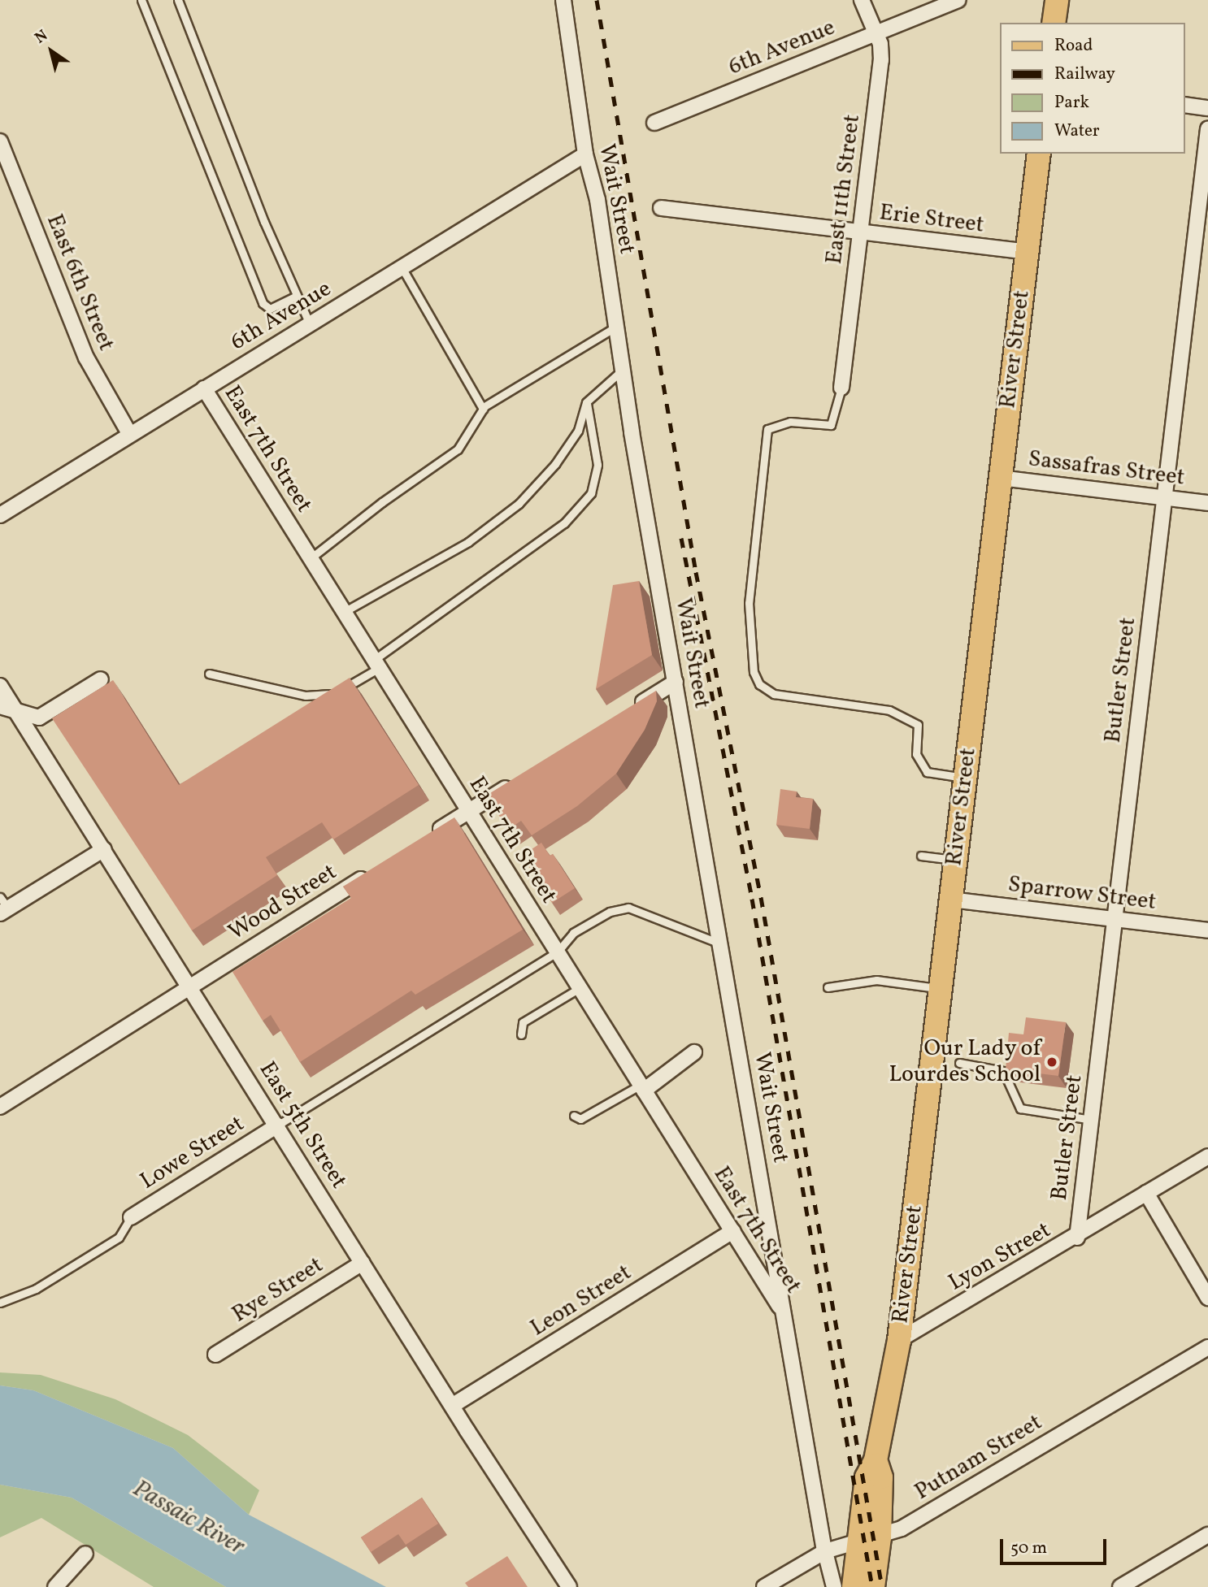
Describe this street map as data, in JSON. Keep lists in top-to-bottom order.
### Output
{
  "streets": {
    "main road": ["River Street"],
    "street": [
      "6th Avenue",
      "East 11th Street",
      "Wait Street",
      "Erie Street",
      "East 6th Street",
      "East 7th Street",
      "Sassafras Street",
      "Butler Street",
      "Sparrow Street",
      "Wood Street",
      "East 5th Street",
      "Lowe Street",
      "Lyon Street",
      "Rye Street",
      "Leon Street",
      "Putnam Street"
    ]
  },
  "crossings": [
    ["6th Avenue", "East 11th Street"],
    ["6th Avenue", "Wait Street"],
    ["6th Avenue", "East 6th Street"],
    ["6th Avenue", "East 7th Street"],
    ["East 11th Street", "Erie Street"],
    ["Wait Street", "East 7th Street"],
    ["Erie Street", "River Street"],
    ["River Street", "Sassafras Street"],
    ["River Street", "Sparrow Street"],
    ["River Street", "Lyon Street"],
    ["River Street", "Putnam Street"],
    ["East 7th Street", "Leon Street"],
    ["Sassafras Street", "Butler Street"],
    ["Butler Street", "Sparrow Street"],
    ["Butler Street", "Lyon Street"],
    ["Wood Street", "East 5th Street"],
    ["East 5th Street", "Lowe Street"],
    ["East 5th Street", "Rye Street"],
    ["East 5th Street", "Leon Street"]
  ],
  "water": ["Passaic River"],
  "places": ["Our Lady of Lourdes School"],
  "legend": [
    "Road",
    "Railway",
    "Park",
    "Water"
  ],
  "scale_bar": "50 m",
  "north": "top left"
}
